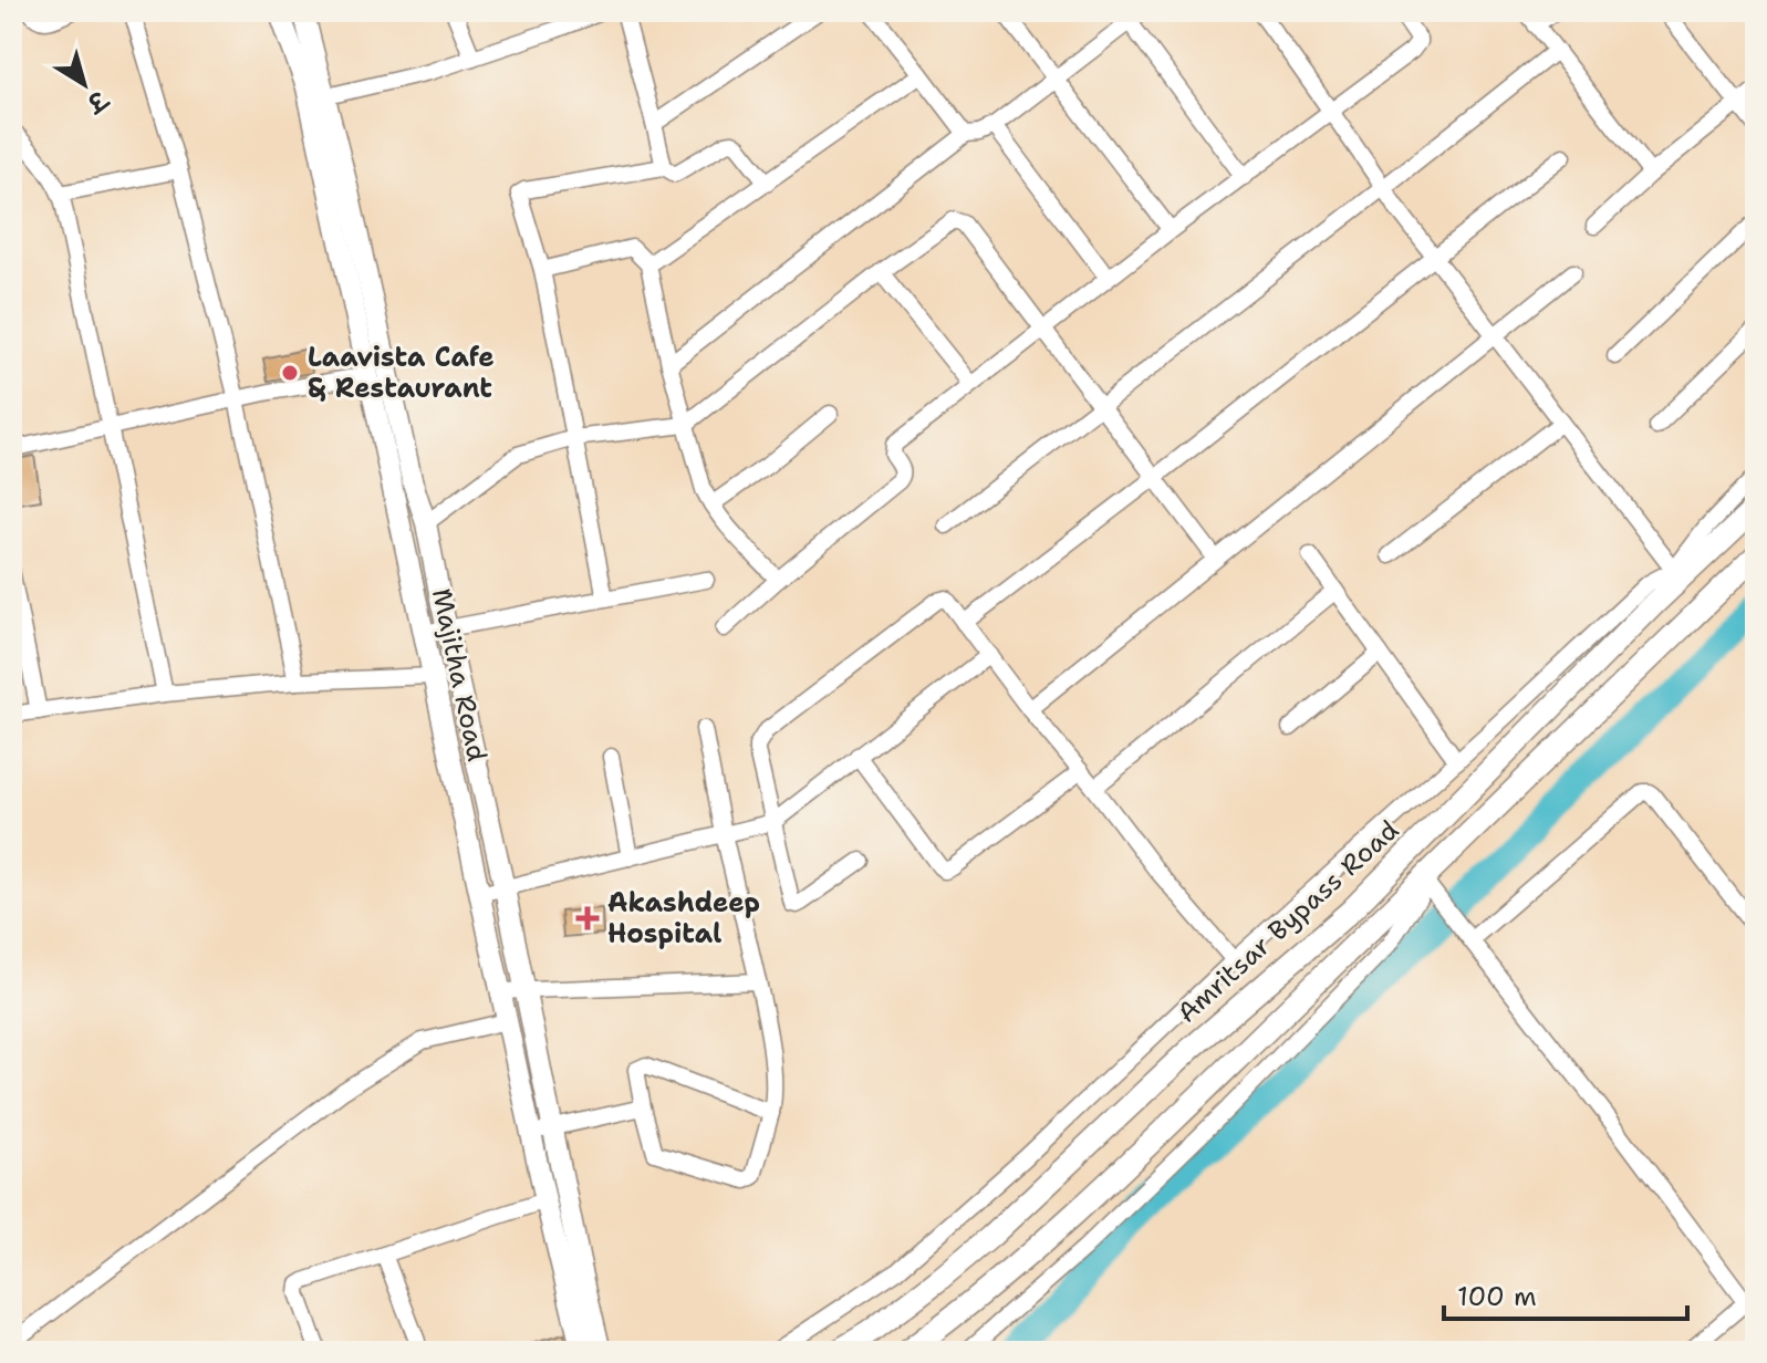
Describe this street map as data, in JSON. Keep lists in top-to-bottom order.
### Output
{
  "streets": {
    "highway": ["Amritsar Bypass Road"],
    "main road": ["Majitha Road"]
  },
  "places": {
    "other": ["Laavista Cafe & Restaurant"],
    "health": ["Akashdeep Hospital"]
  },
  "scale_bar": "100 m",
  "north": "bottom right"
}
